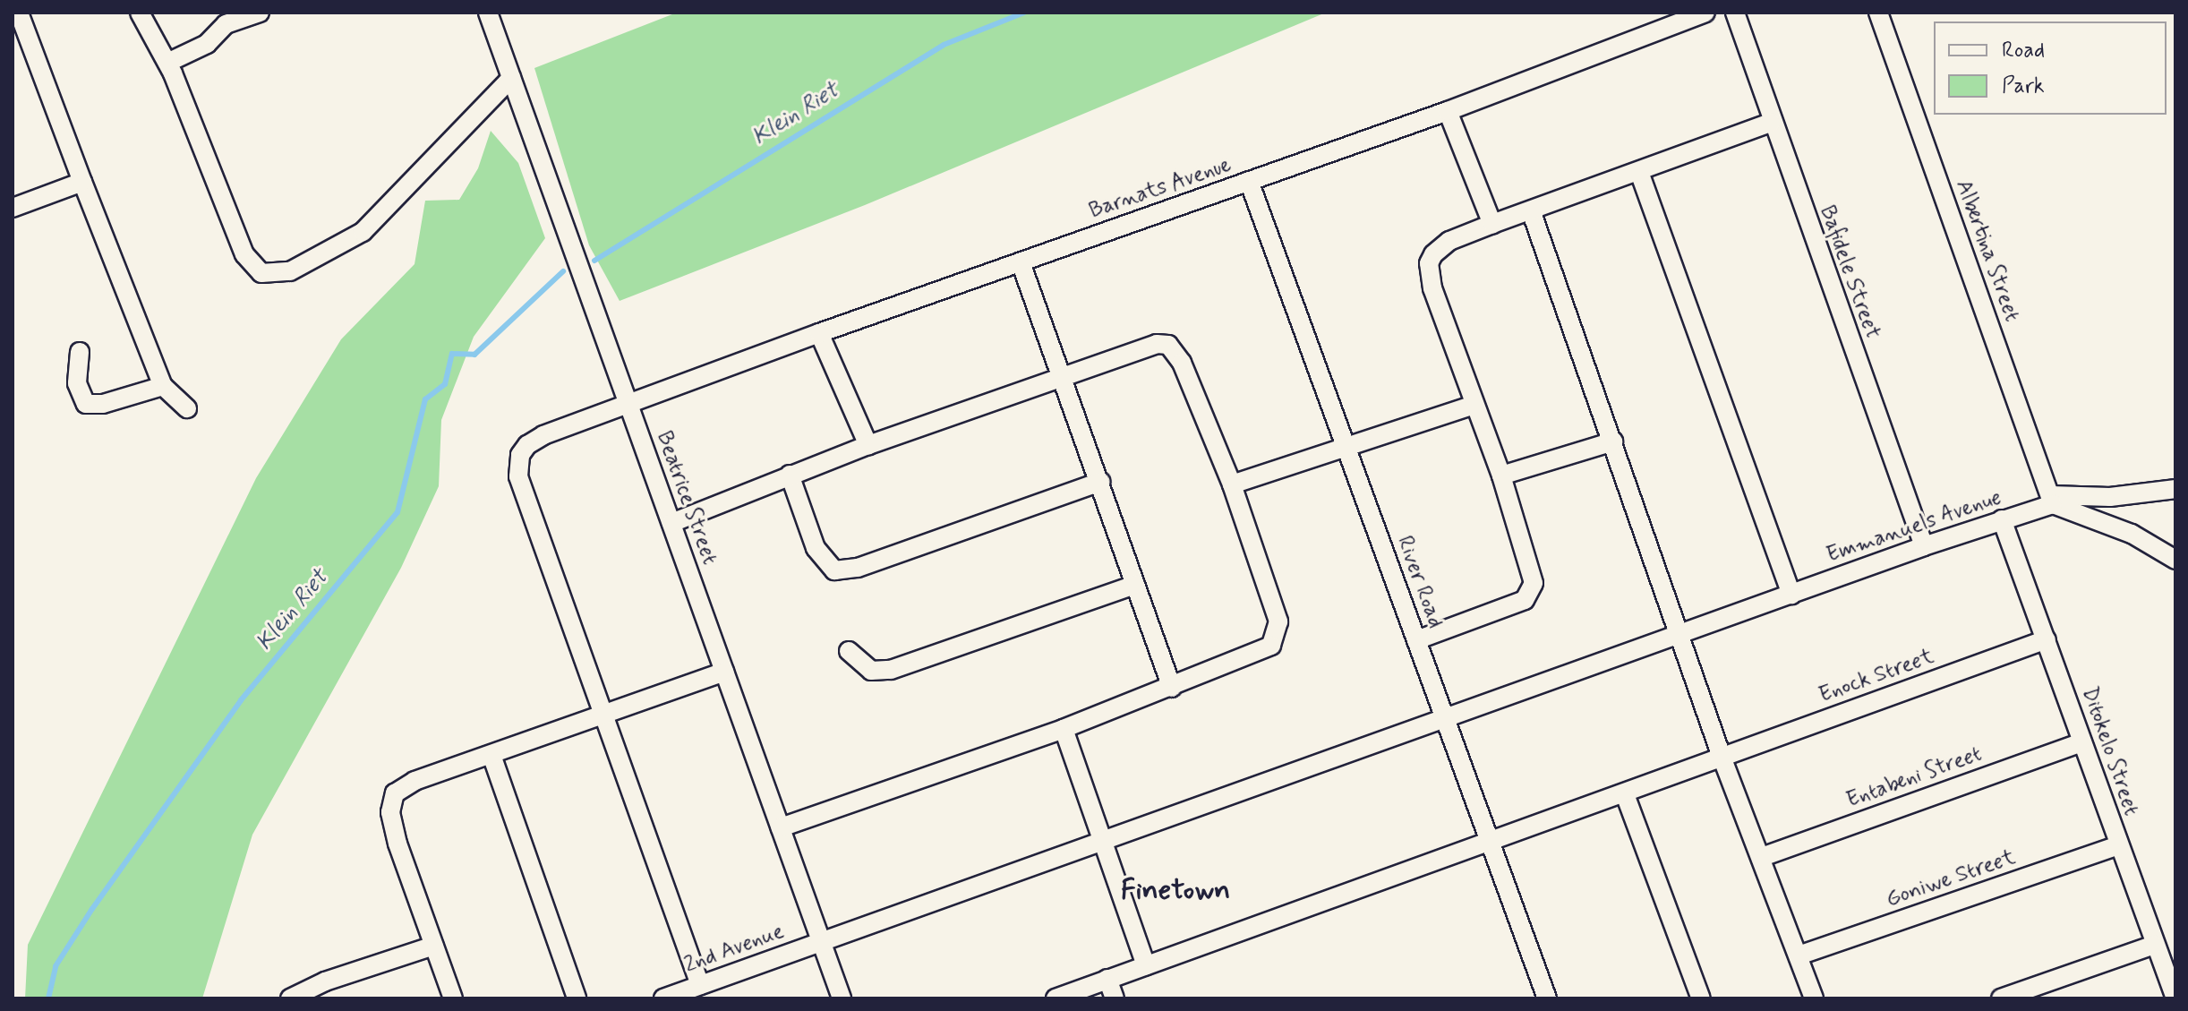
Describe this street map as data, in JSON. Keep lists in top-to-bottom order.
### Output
{
  "streets": {
    "street": [
      "Barnats Avenue",
      "Albertina Street",
      "Bafidele Street",
      "Beatrice Street",
      "Emmanuels Avenue",
      "River Road",
      "Enock Street",
      "Ditokelo Street",
      "Entabeni Street",
      "Goniwe Street",
      "2nd Avenue"
    ]
  },
  "crossings": [
    ["Barnats Avenue", "Beatrice Street"],
    ["Barnats Avenue", "River Road"],
    ["Barnats Avenue", "2nd Avenue"],
    ["Albertina Street", "Emmanuels Avenue"],
    ["Bafidele Street", "Emmanuels Avenue"],
    ["Beatrice Street", "2nd Avenue"],
    ["Emmanuels Avenue", "River Road"],
    ["Emmanuels Avenue", "Ditokelo Street"],
    ["Emmanuels Avenue", "2nd Avenue"],
    ["River Road", "Enock Street"],
    ["River Road", "2nd Avenue"],
    ["Enock Street", "Ditokelo Street"],
    ["Ditokelo Street", "Entabeni Street"],
    ["Ditokelo Street", "Goniwe Street"]
  ],
  "districts": ["Finetown"],
  "water": ["Klein Riet"],
  "legend": ["Road", "Park"]
}
